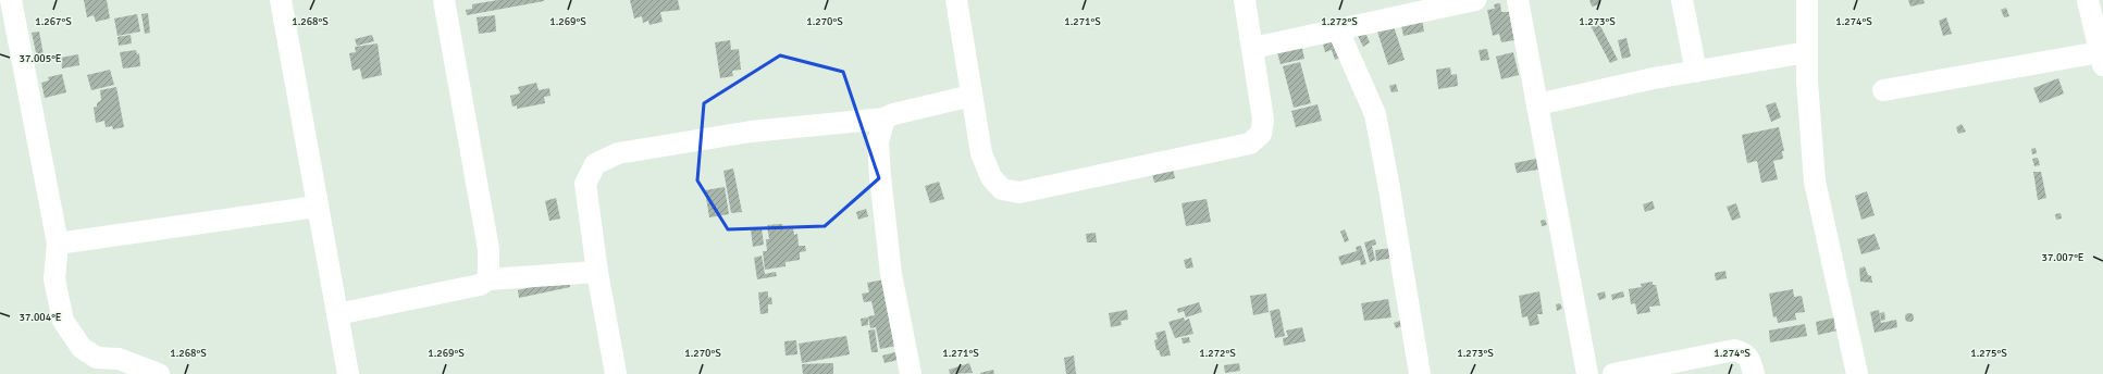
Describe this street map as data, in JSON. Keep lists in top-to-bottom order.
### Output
{
  "coordinates": [
    "1.267°S",
    "1.268°S",
    "1.269°S",
    "1.270°S",
    "1.271°S",
    "1.272°S",
    "1.273°S",
    "1.274°S",
    "37.005°E",
    "37.007°E",
    "37.004°E",
    "1.275°S"
  ]
}
